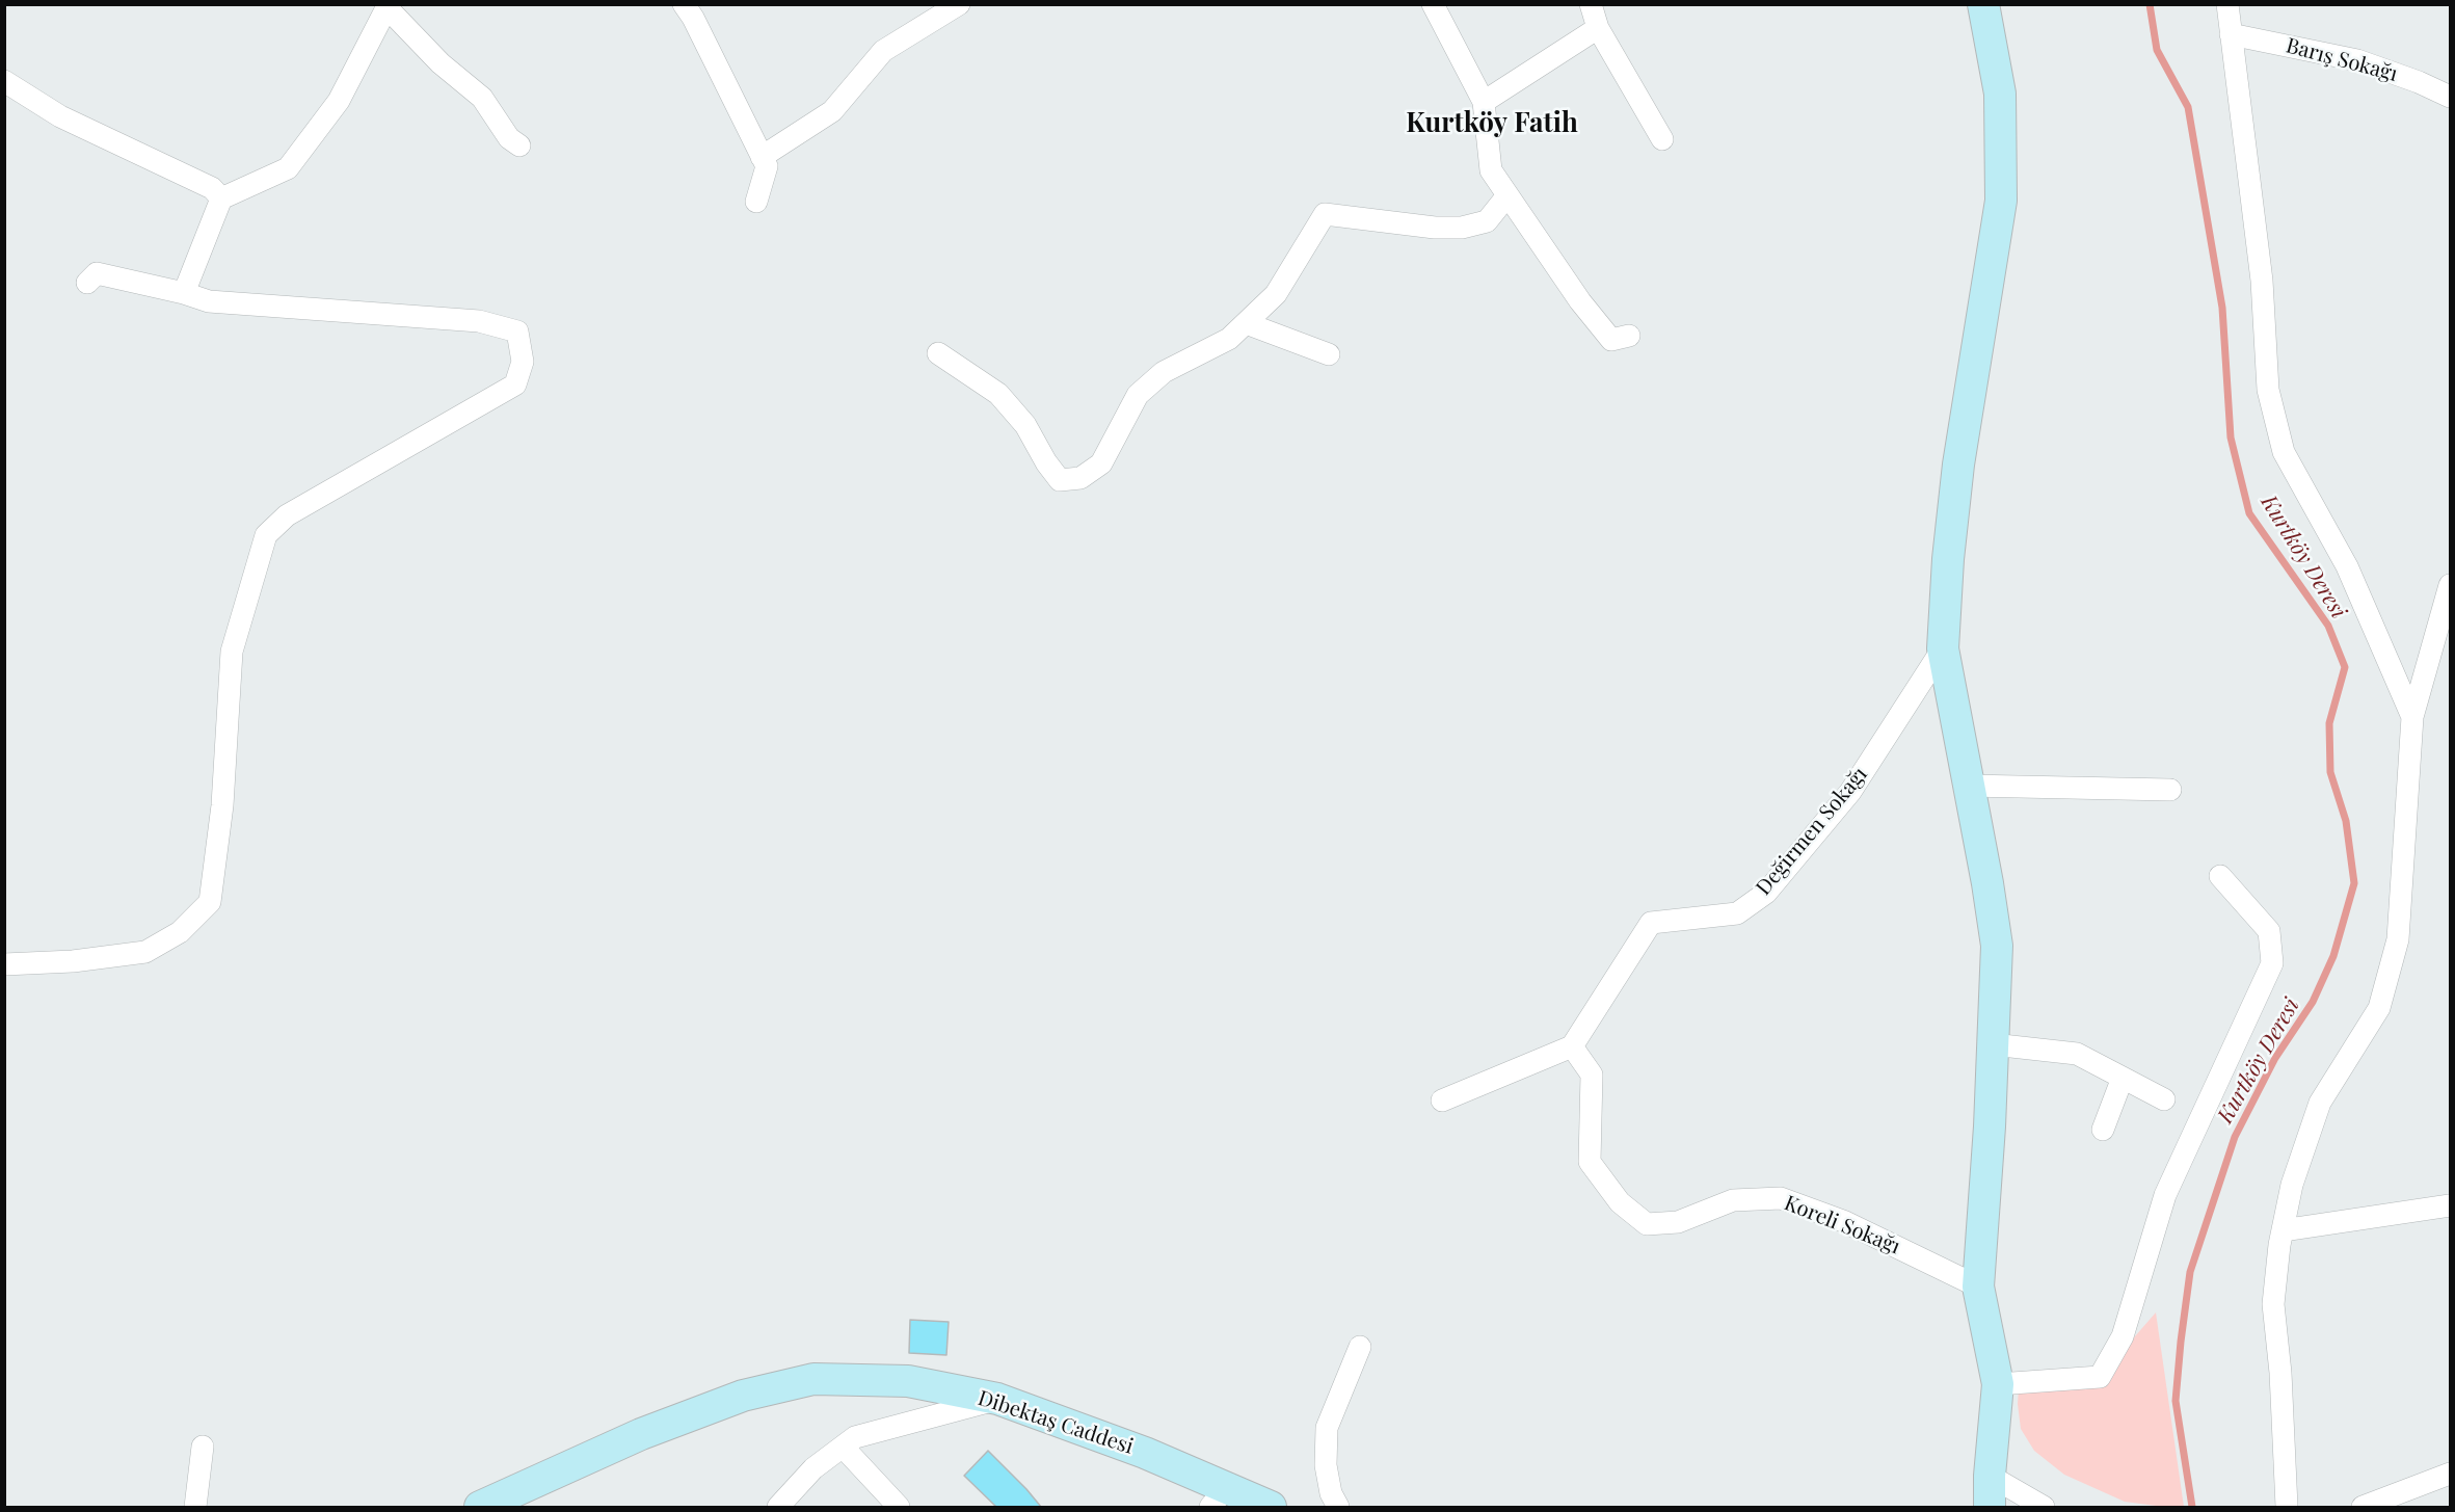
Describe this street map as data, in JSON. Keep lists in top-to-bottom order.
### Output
{
  "streets": {
    "street": [
      "Barış Sokağı",
      "Değirmen Sokağı",
      "Koreli Sokağı",
      "Dibektaş Caddesi"
    ]
  },
  "crossings": [
    ["Değirmen Sokağı", "Koreli Sokağı"]
  ],
  "districts": ["Kurtköy Fatih"],
  "water": ["Kurtköy Deresi"]
}
